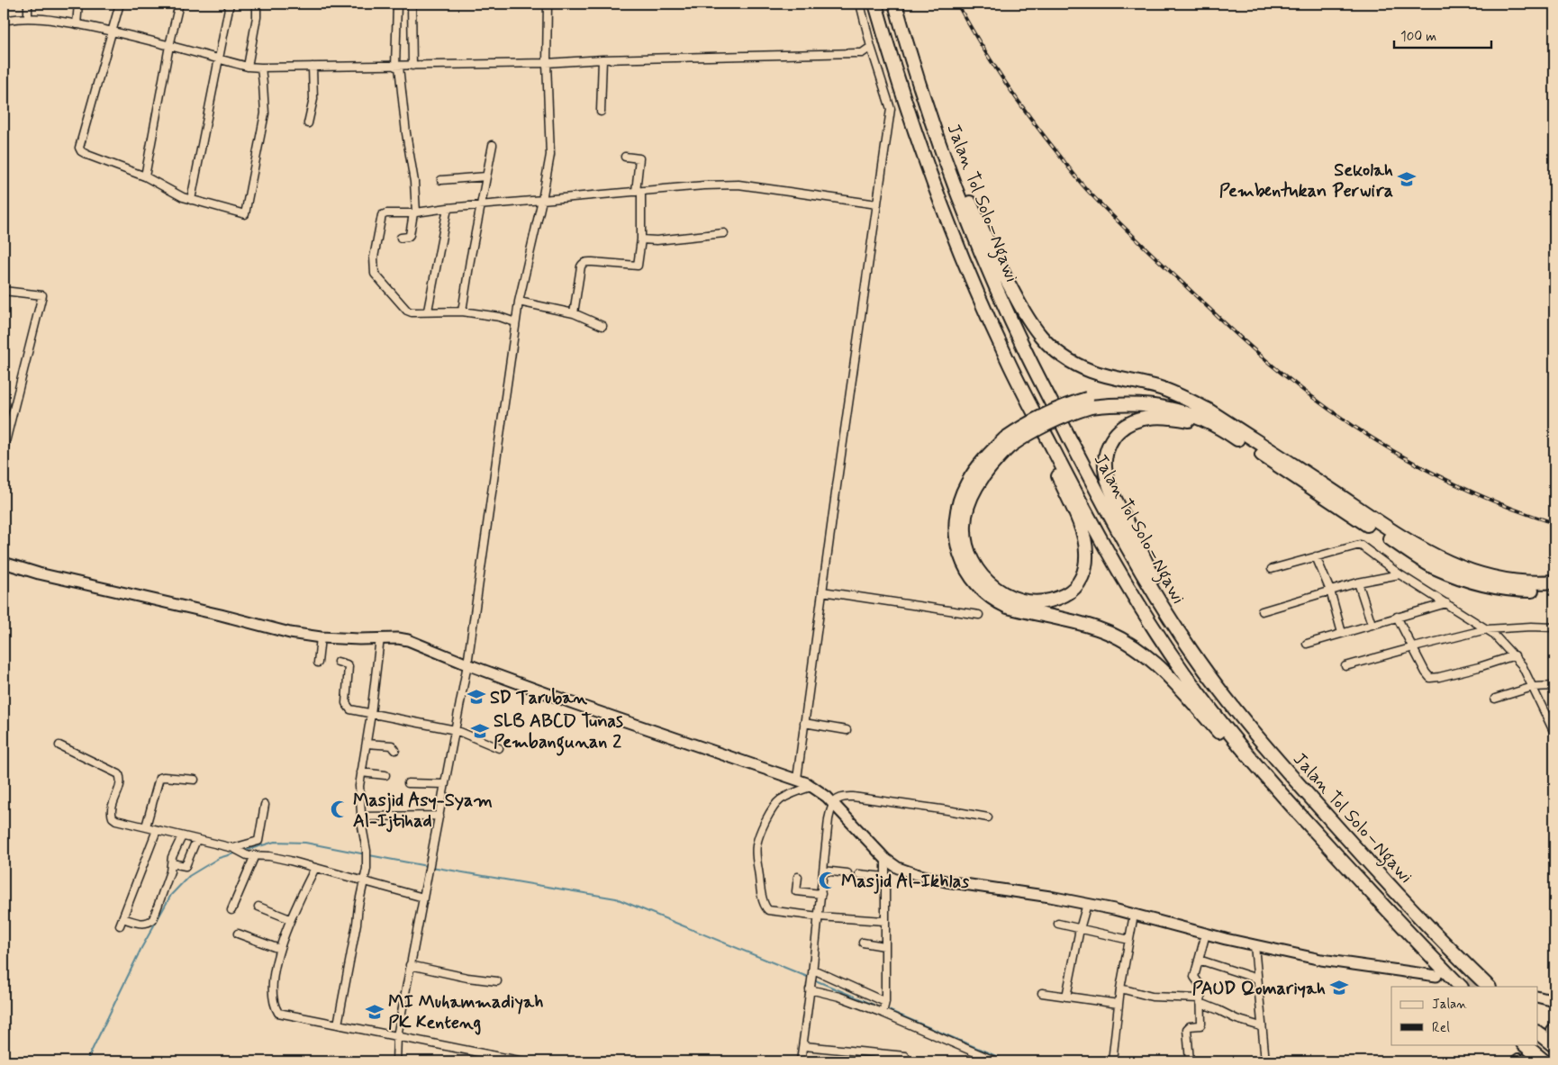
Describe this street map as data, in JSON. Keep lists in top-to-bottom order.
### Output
{
  "streets": {
    "highway": ["Jalan Tol Solo–Ngawi"]
  },
  "places": {
    "school or university": [
      "Sekolah Pembentukan Perwira",
      "SD Taruban",
      "SLB ABCD Tunas Pembangunan 2",
      "PAUD Qomariyah",
      "MI Muhammadiyah PK Kenteng"
    ],
    "mosque": ["Masjid Asy-Syam Al-Ijtihad", "Masjid Al-Ikhlas"]
  },
  "legend": ["Jalan", "Rel"],
  "scale_bar": "100 m"
}
